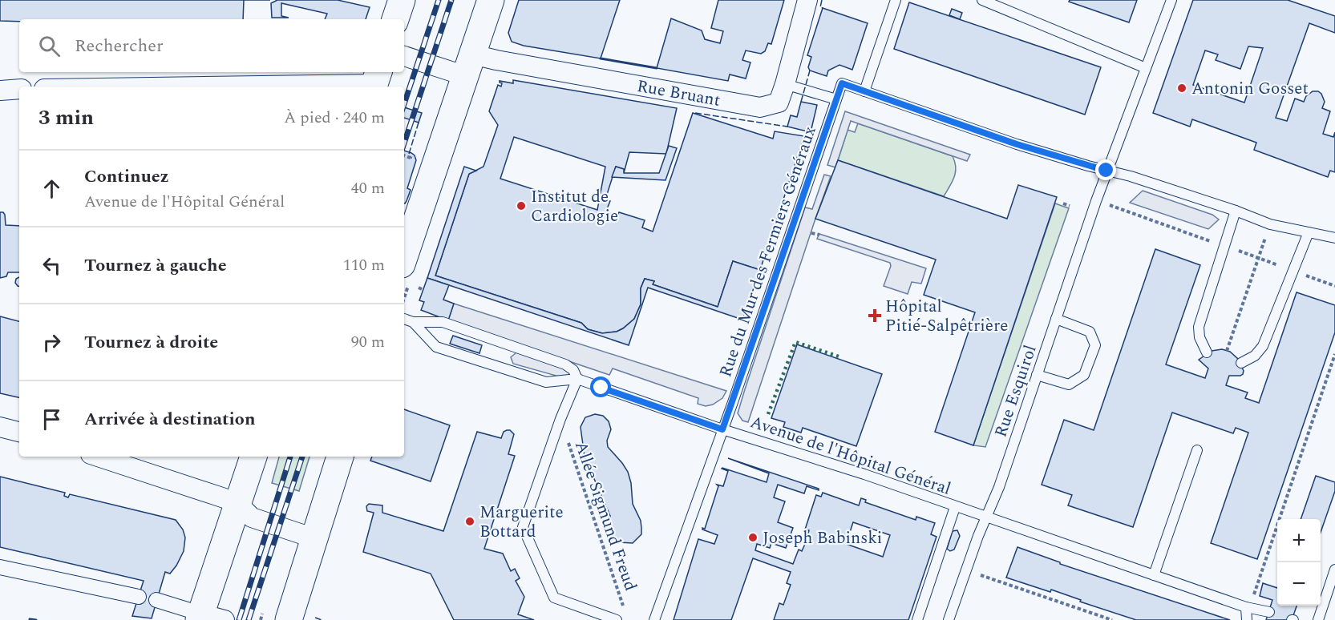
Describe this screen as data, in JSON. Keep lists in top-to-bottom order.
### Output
{
  "streets": {
    "street": ["Rue Bruant"],
    "lane": ["Rue du Mur des Fermiers Généraux", "Rue Esquirol", "Avenue de l'Hôpital Général"],
    "path": ["Allée Sigmund Freud"]
  },
  "crossings": [
    ["Rue du Mur des Fermiers Généraux", "Avenue de l'Hôpital Général"],
    ["Rue Esquirol", "Avenue de l'Hôpital Général"]
  ],
  "places": {
    "other": [
      "Antonin Gosset",
      "Institut de Cardiologie",
      "Marguerite Bottard",
      "Joseph Babinski"
    ],
    "health": ["Hôpital Pitié-Salpêtrière"]
  },
  "page": {
    "search": "Rechercher",
    "heading": ["3 min", "À pied · 240 m"],
    "list": [
      ["Continuez", "Avenue de l'Hôpital Général", "40 m"],
      ["Tournez à gauche", "110 m"],
      ["Tournez à droite", "90 m"],
      "Arrivée à destination"
    ],
    "map_buttons": ["+", "−"]
  }
}
